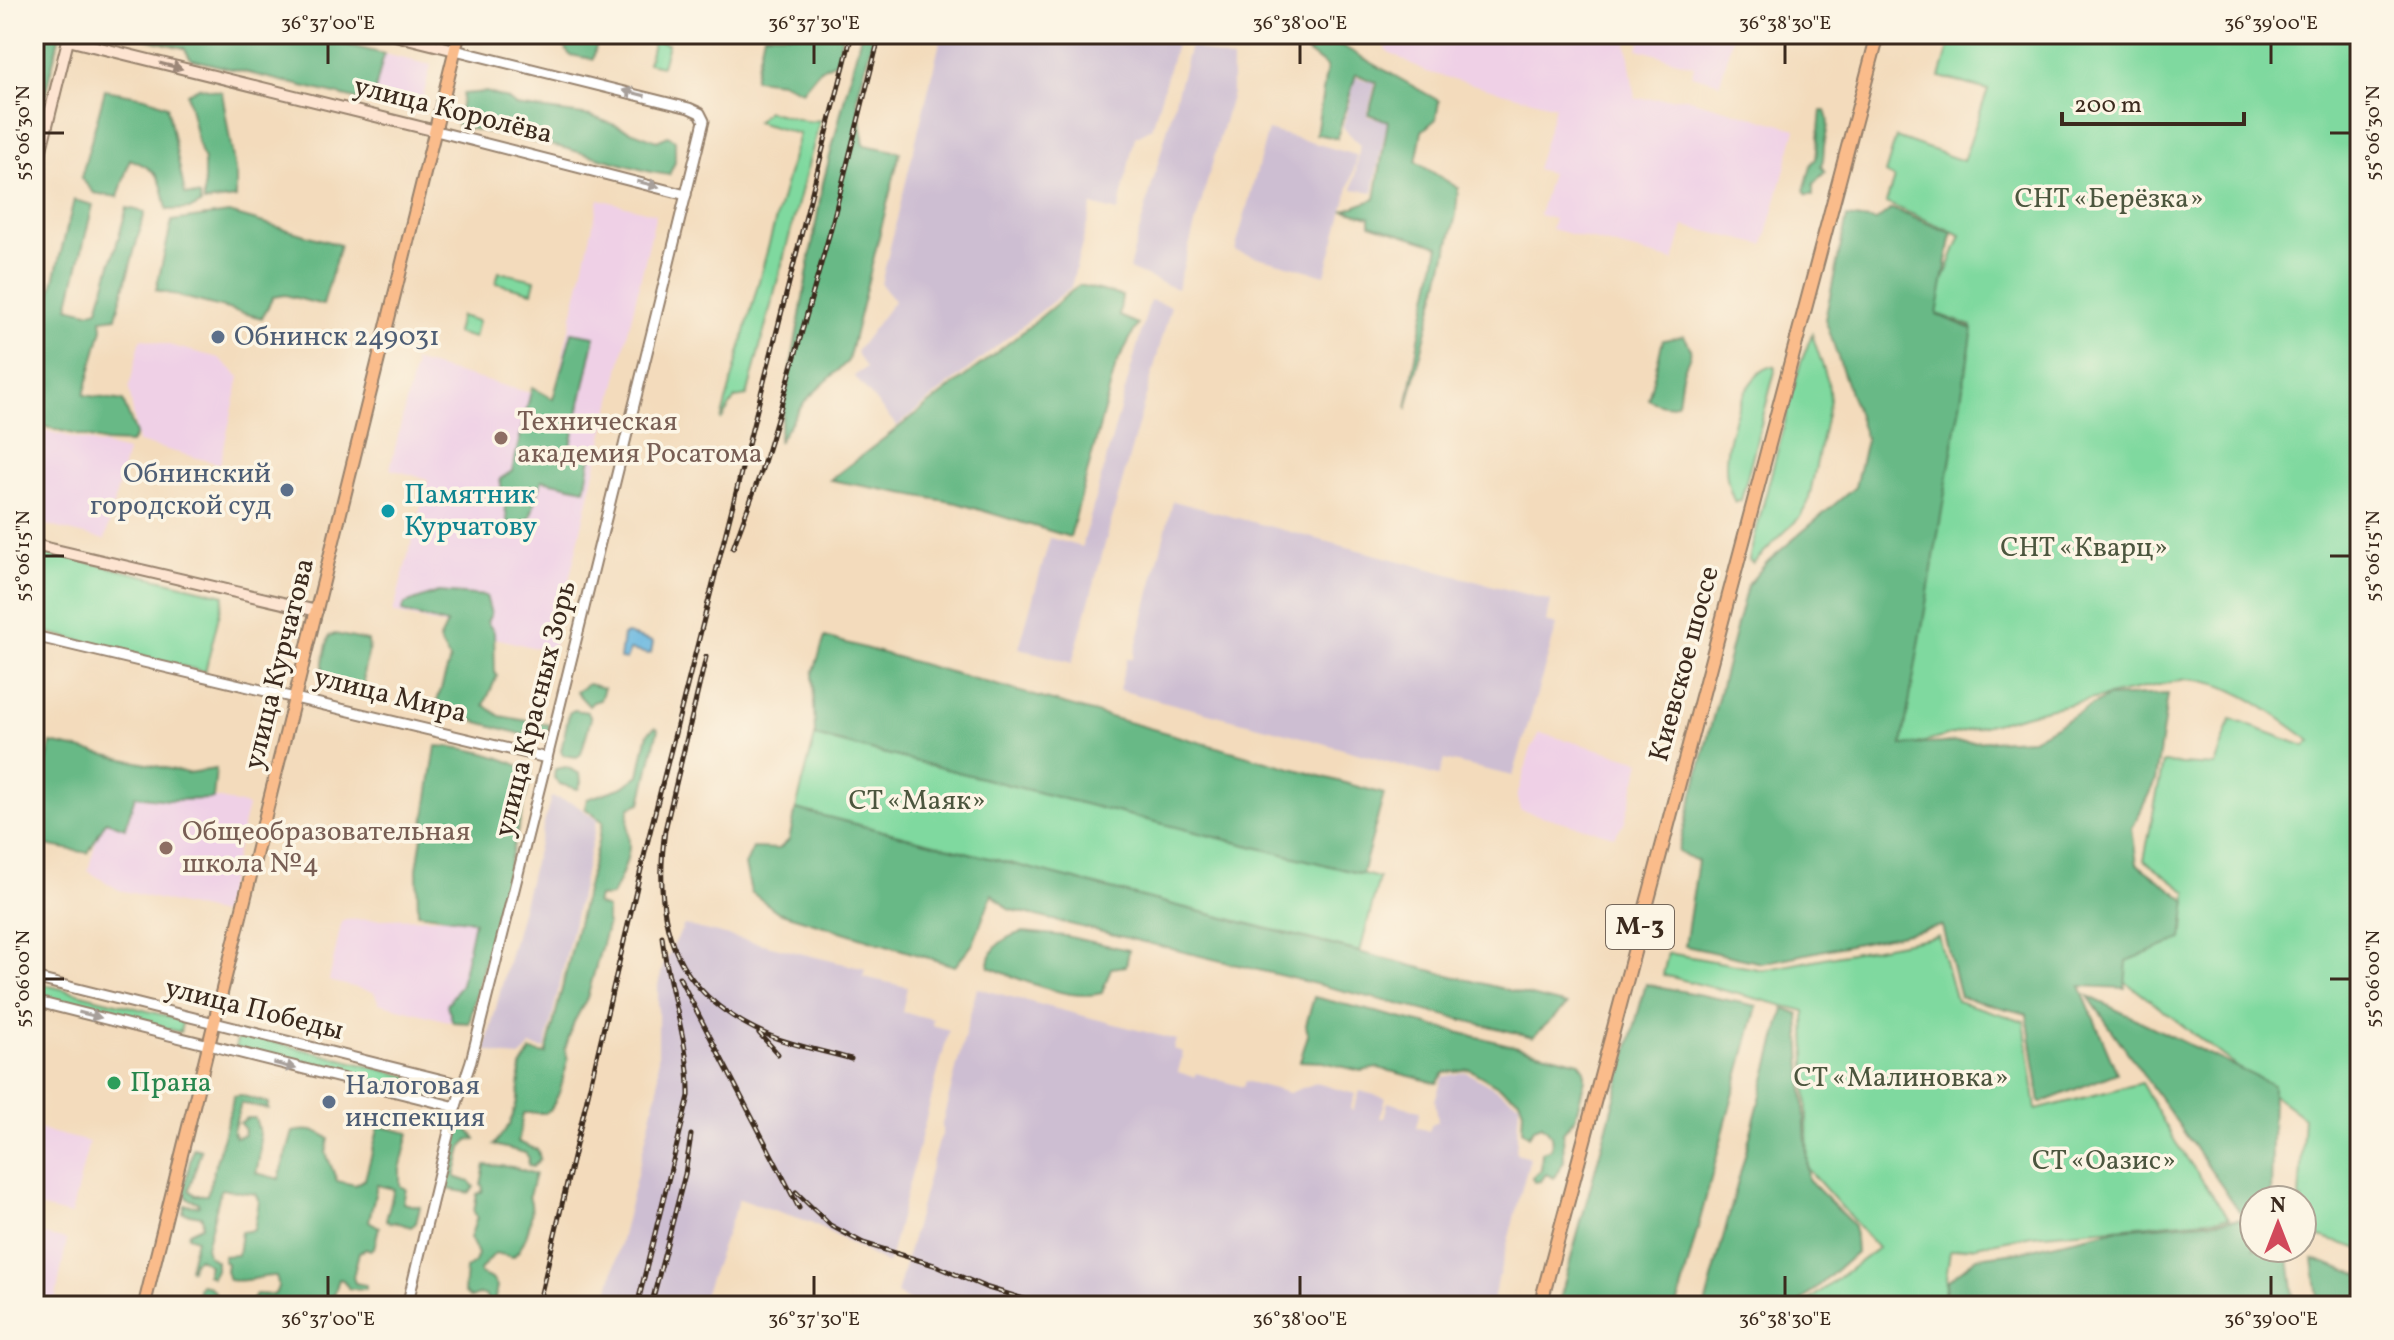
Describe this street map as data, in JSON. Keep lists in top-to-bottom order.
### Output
{
  "streets": {
    "highway": ["Киевское шоссе", "М-3"],
    "main road": ["улица Королёва", "улица Курчатова"],
    "street": ["улица Мира", "улица Красных Зорь", "улица Победы"]
  },
  "crossings": [
    ["улица Королёва", "улица Курчатова"],
    ["улица Королёва", "улица Красных Зорь"],
    ["улица Курчатова", "улица Мира"],
    ["улица Курчатова", "улица Красных Зорь"],
    ["улица Курчатова", "улица Победы"],
    ["улица Мира", "улица Красных Зорь"],
    ["улица Красных Зорь", "улица Победы"]
  ],
  "one_way": ["улица Королёва"],
  "parks": [
    "СНТ «Берёзка»",
    "СНТ «Кварц»",
    "СТ «Маяк»",
    "СТ «Малиновка»",
    "СТ «Оазис»"
  ],
  "places": [
    "Обнинск 249031",
    "Техническая академия Росатома",
    "Обнинский городской суд",
    "Памятник Курчатову",
    "Общеобразовательная школа №4",
    "Прана",
    "Налоговая инспекция"
  ],
  "scale_bar": "200 m",
  "north": "top",
  "coordinates": [
    "36°37'00\"E",
    "36°37'30\"E",
    "36°38'00\"E",
    "36°38'30\"E",
    "36°39'00\"E",
    "55°06'30\"N",
    "55°06'15\"N",
    "55°06'00\"N"
  ]
}
